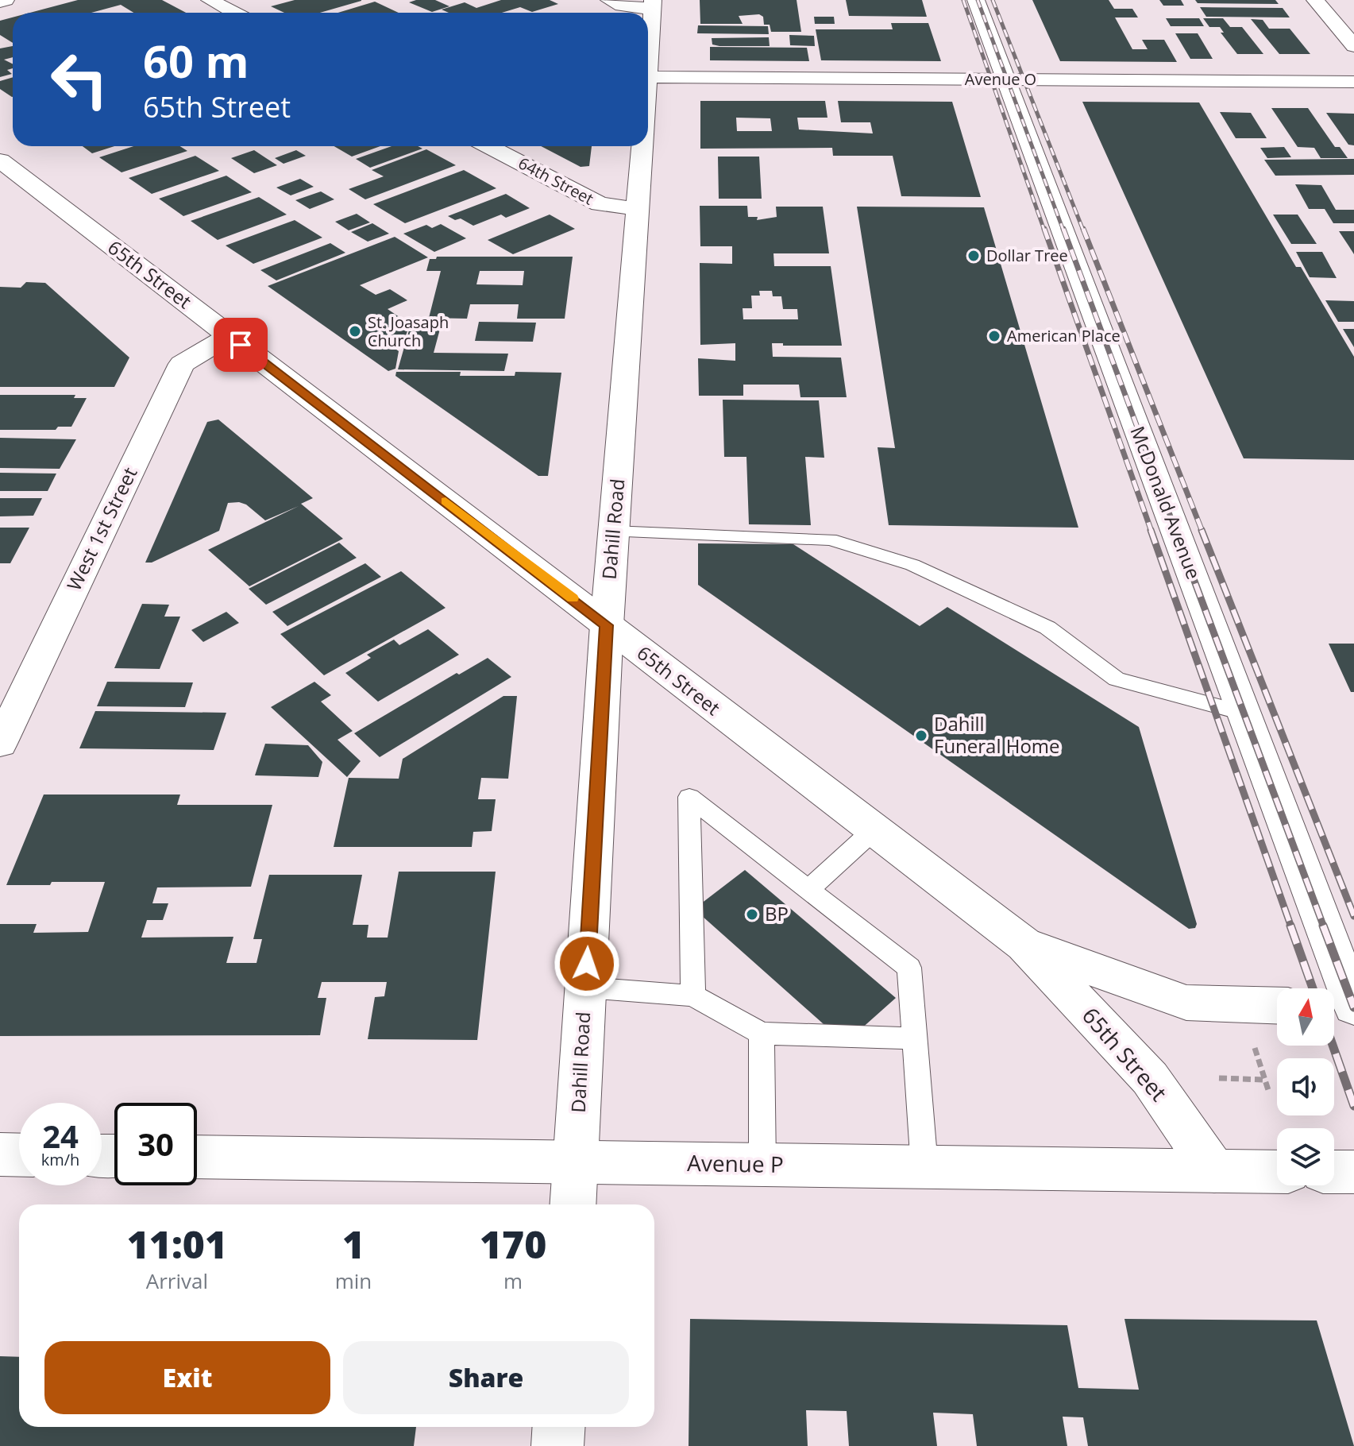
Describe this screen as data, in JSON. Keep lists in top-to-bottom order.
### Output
{
  "streets": {
    "main road": [
      "Avenue O",
      "64th Street",
      "65th Street",
      "McDonald Avenue",
      "West 1st Street",
      "Dahill Road",
      "Avenue P"
    ]
  },
  "crossings": [
    ["Avenue O", "McDonald Avenue"],
    ["Avenue O", "Dahill Road"],
    ["64th Street", "Dahill Road"],
    ["65th Street", "West 1st Street"],
    ["65th Street", "Dahill Road"],
    ["65th Street", "Avenue P"],
    ["Dahill Road", "Avenue P"]
  ],
  "places": [
    "Dollar Tree",
    "St. Joasaph Church",
    "American Place",
    "Dahill Funeral Home",
    "BP"
  ],
  "north": "top",
  "page": {
    "turn": ["60 m", "65th Street"],
    "speed": "24 km/h",
    "limit": "30",
    "eta": [
      "11:01",
      "Arrival",
      "1",
      "min",
      "170",
      "m"
    ],
    "buttons": ["Exit", "Share"]
  }
}
